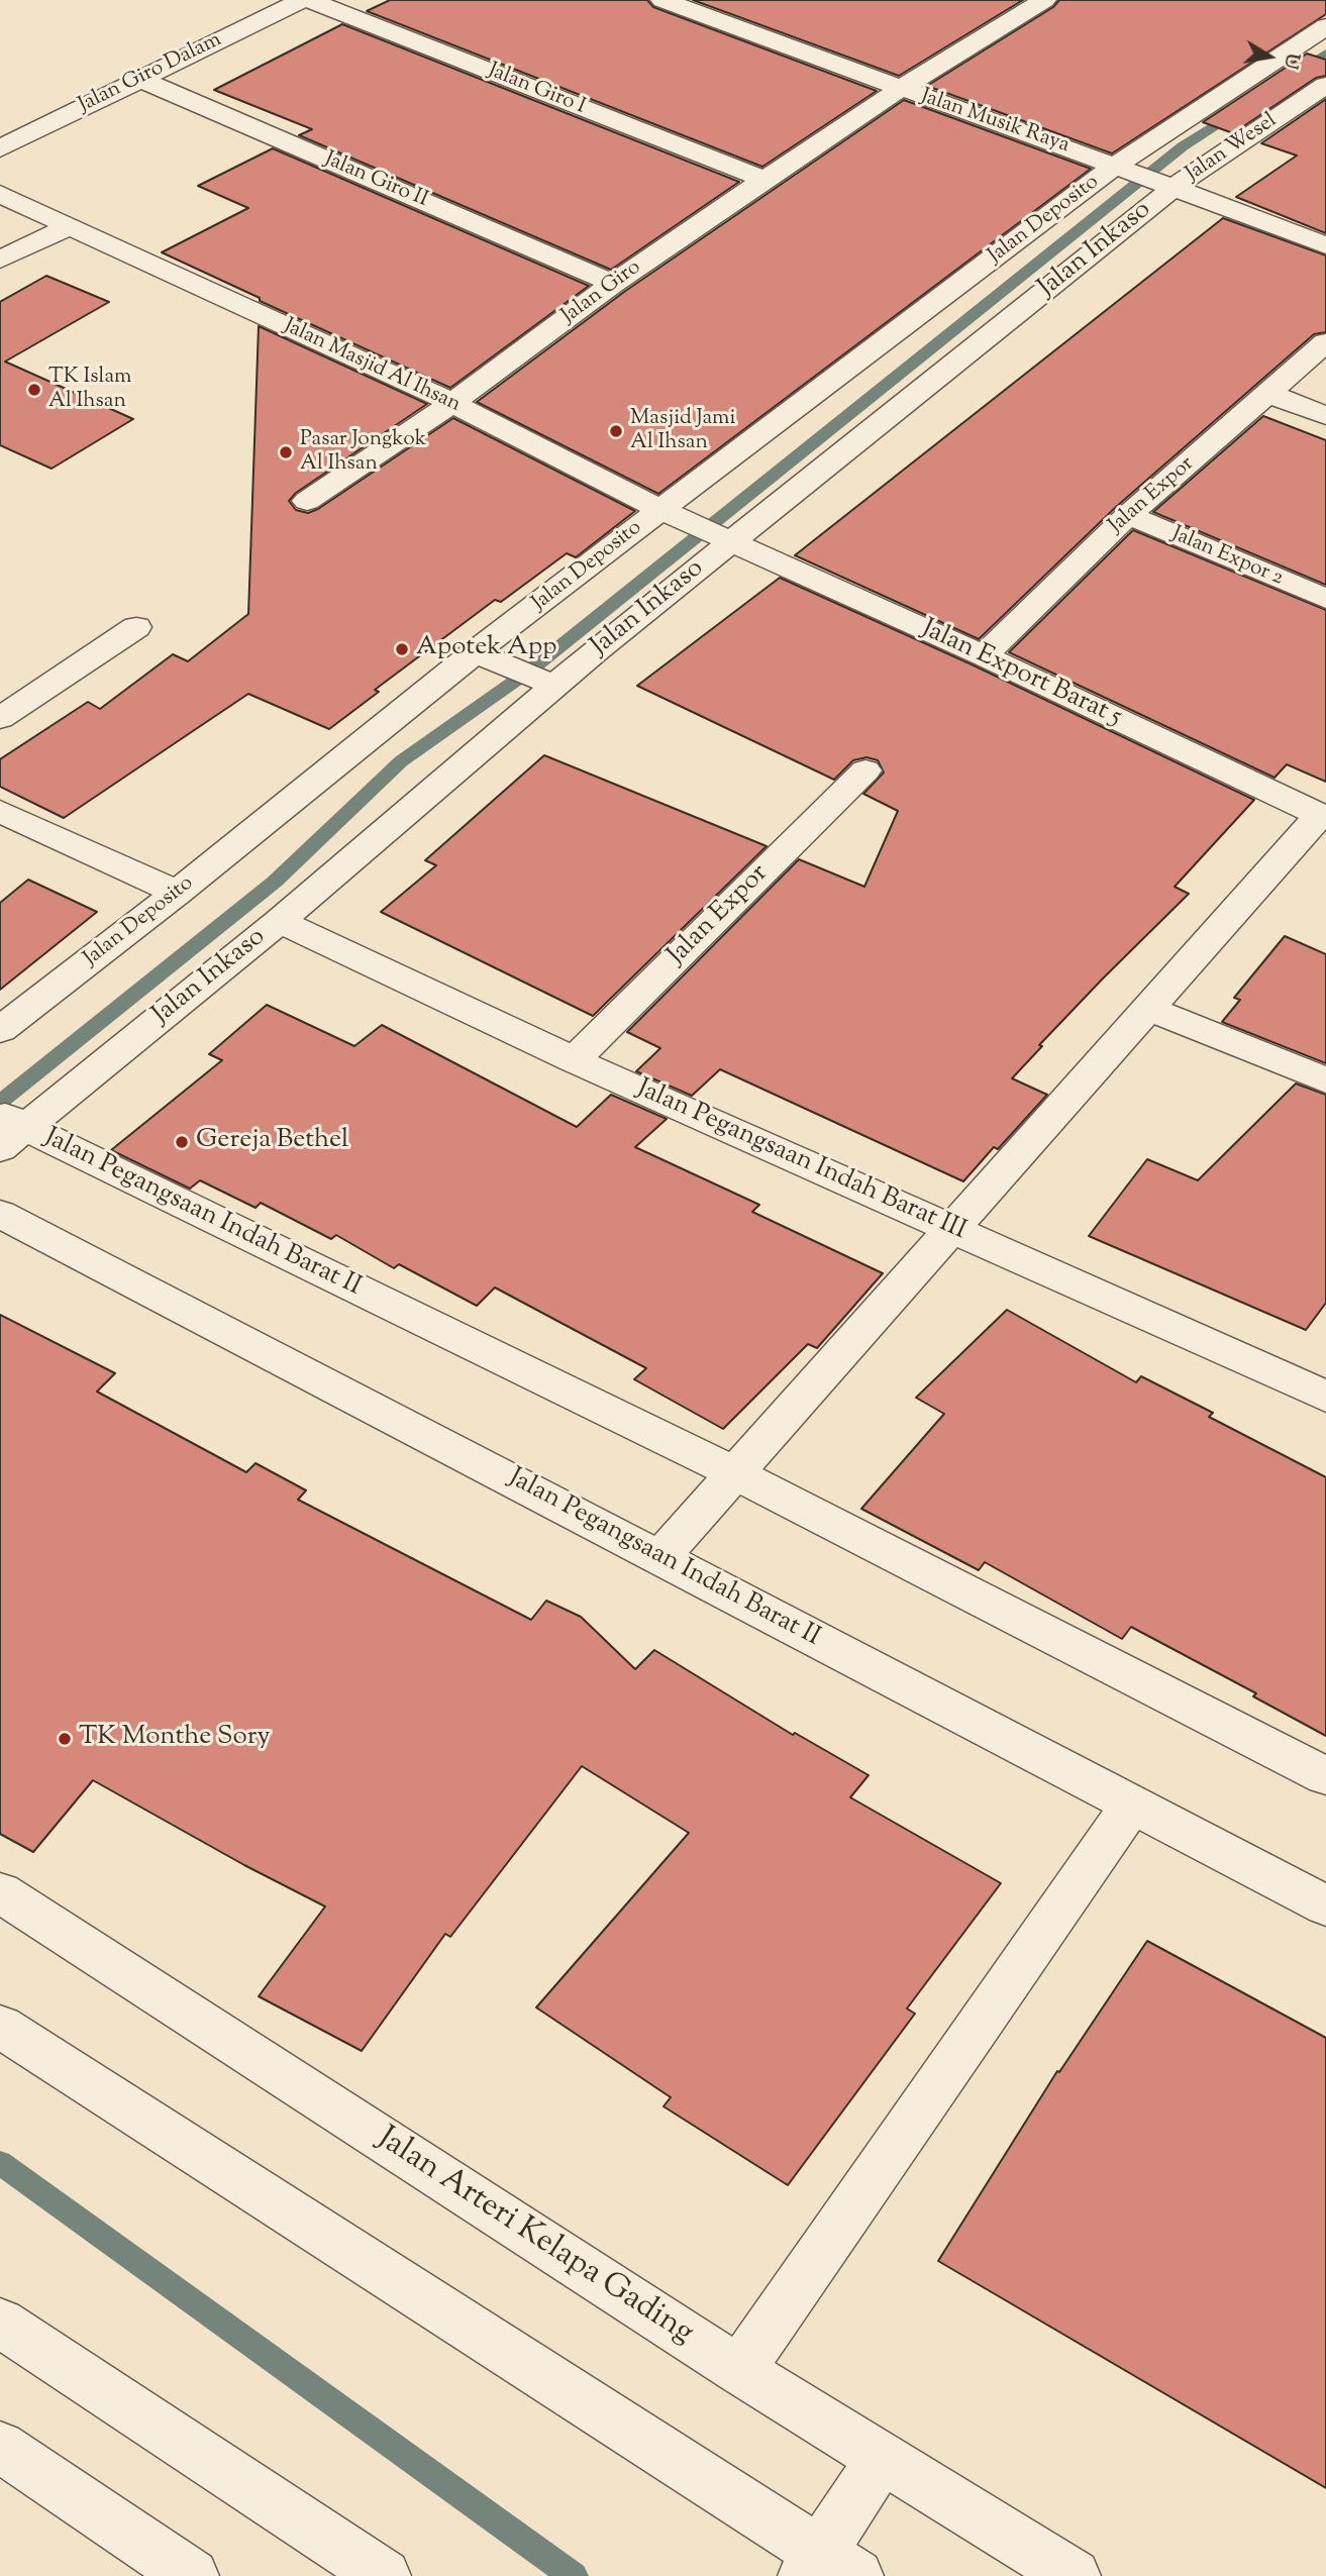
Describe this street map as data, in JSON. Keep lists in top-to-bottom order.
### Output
{
  "streets": {
    "street": [
      "Jalan Giro Dalam",
      "Jalan Giro I",
      "Jalan Musik Raya",
      "Jalan Wesel",
      "Jalan Giro II",
      "Jalan Deposito",
      "Jalan Inkaso",
      "Jalan Giro",
      "Jalan Masjid Al Ihsan",
      "Jalan Expor",
      "Jalan Expor 2",
      "Jalan Export Barat 5",
      "Jalan Pegangsaan Indah Barat III",
      "Jalan Pegangsaan Indah Barat II",
      "Jalan Arteri Kelapa Gading"
    ]
  },
  "crossings": [
    ["Jalan Giro Dalam", "Jalan Giro II"],
    ["Jalan Giro I", "Jalan Giro"],
    ["Jalan Musik Raya", "Jalan Wesel"],
    ["Jalan Musik Raya", "Jalan Deposito"],
    ["Jalan Musik Raya", "Jalan Inkaso"],
    ["Jalan Musik Raya", "Jalan Giro"],
    ["Jalan Wesel", "Jalan Inkaso"],
    ["Jalan Giro II", "Jalan Giro"],
    ["Jalan Deposito", "Jalan Masjid Al Ihsan"],
    ["Jalan Inkaso", "Jalan Masjid Al Ihsan"],
    ["Jalan Inkaso", "Jalan Export Barat 5"],
    ["Jalan Inkaso", "Jalan Pegangsaan Indah Barat III"],
    ["Jalan Inkaso", "Jalan Pegangsaan Indah Barat II"],
    ["Jalan Giro", "Jalan Masjid Al Ihsan"],
    ["Jalan Masjid Al Ihsan", "Jalan Export Barat 5"],
    ["Jalan Expor", "Jalan Expor 2"],
    ["Jalan Expor", "Jalan Export Barat 5"],
    ["Jalan Expor", "Jalan Pegangsaan Indah Barat III"]
  ],
  "places": [
    "TK Islam Al Ihsan",
    "Masjid Jami Al Ihsan",
    "Pasar Jongkok Al Ihsan",
    "Apotek App",
    "Gereja Bethel",
    "TK Monthe Sory"
  ],
  "north": "right"
}
